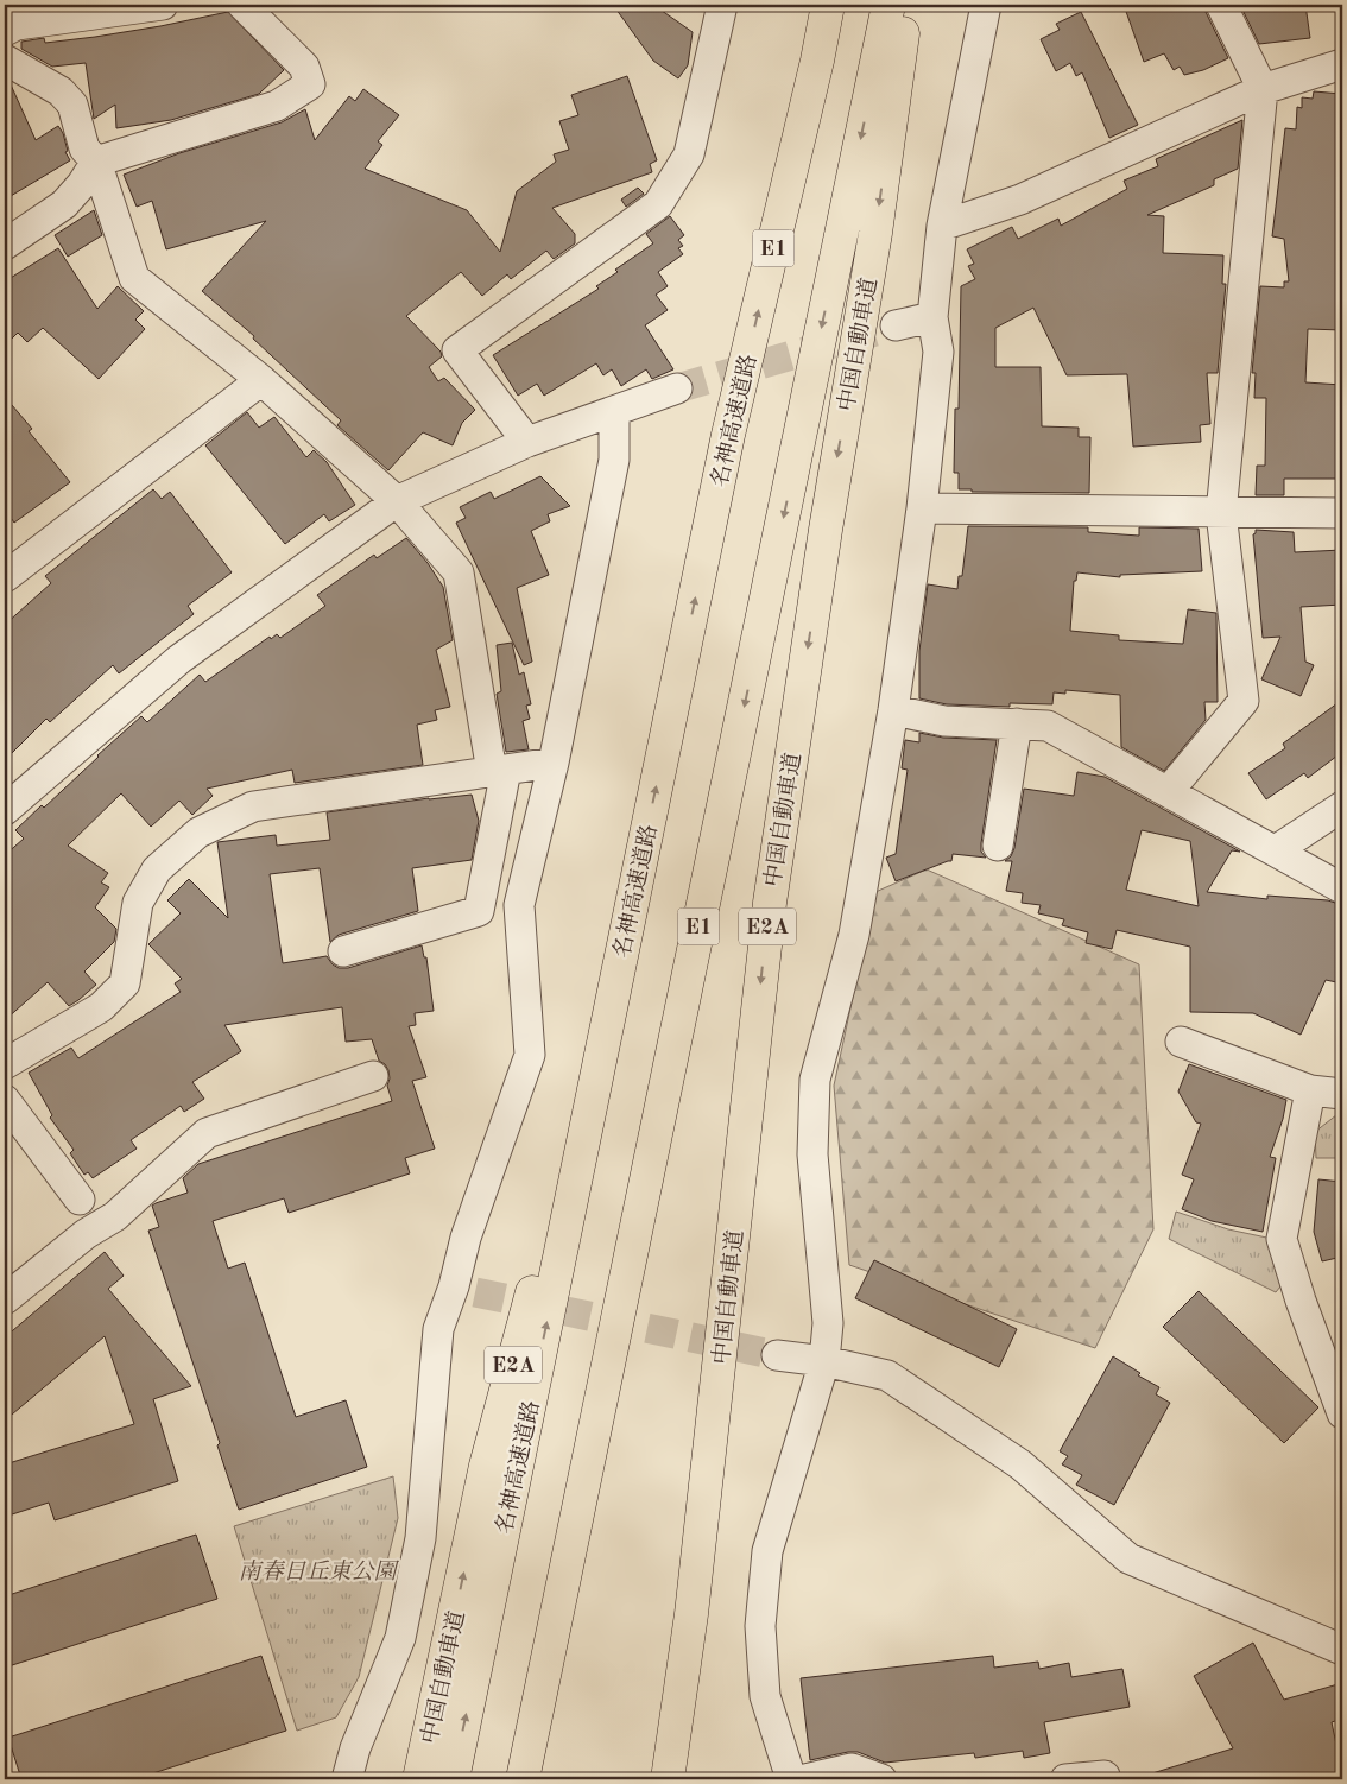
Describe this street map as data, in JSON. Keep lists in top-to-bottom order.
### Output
{
  "streets": {
    "highway": [
      "E1",
      "中国自動車道",
      "名神高速道路",
      "E2A"
    ]
  },
  "crossings": [
    ["E1", "中国自動車道"],
    ["中国自動車道", "名神高速道路"]
  ],
  "parks": ["南春日丘東公園"]
}
